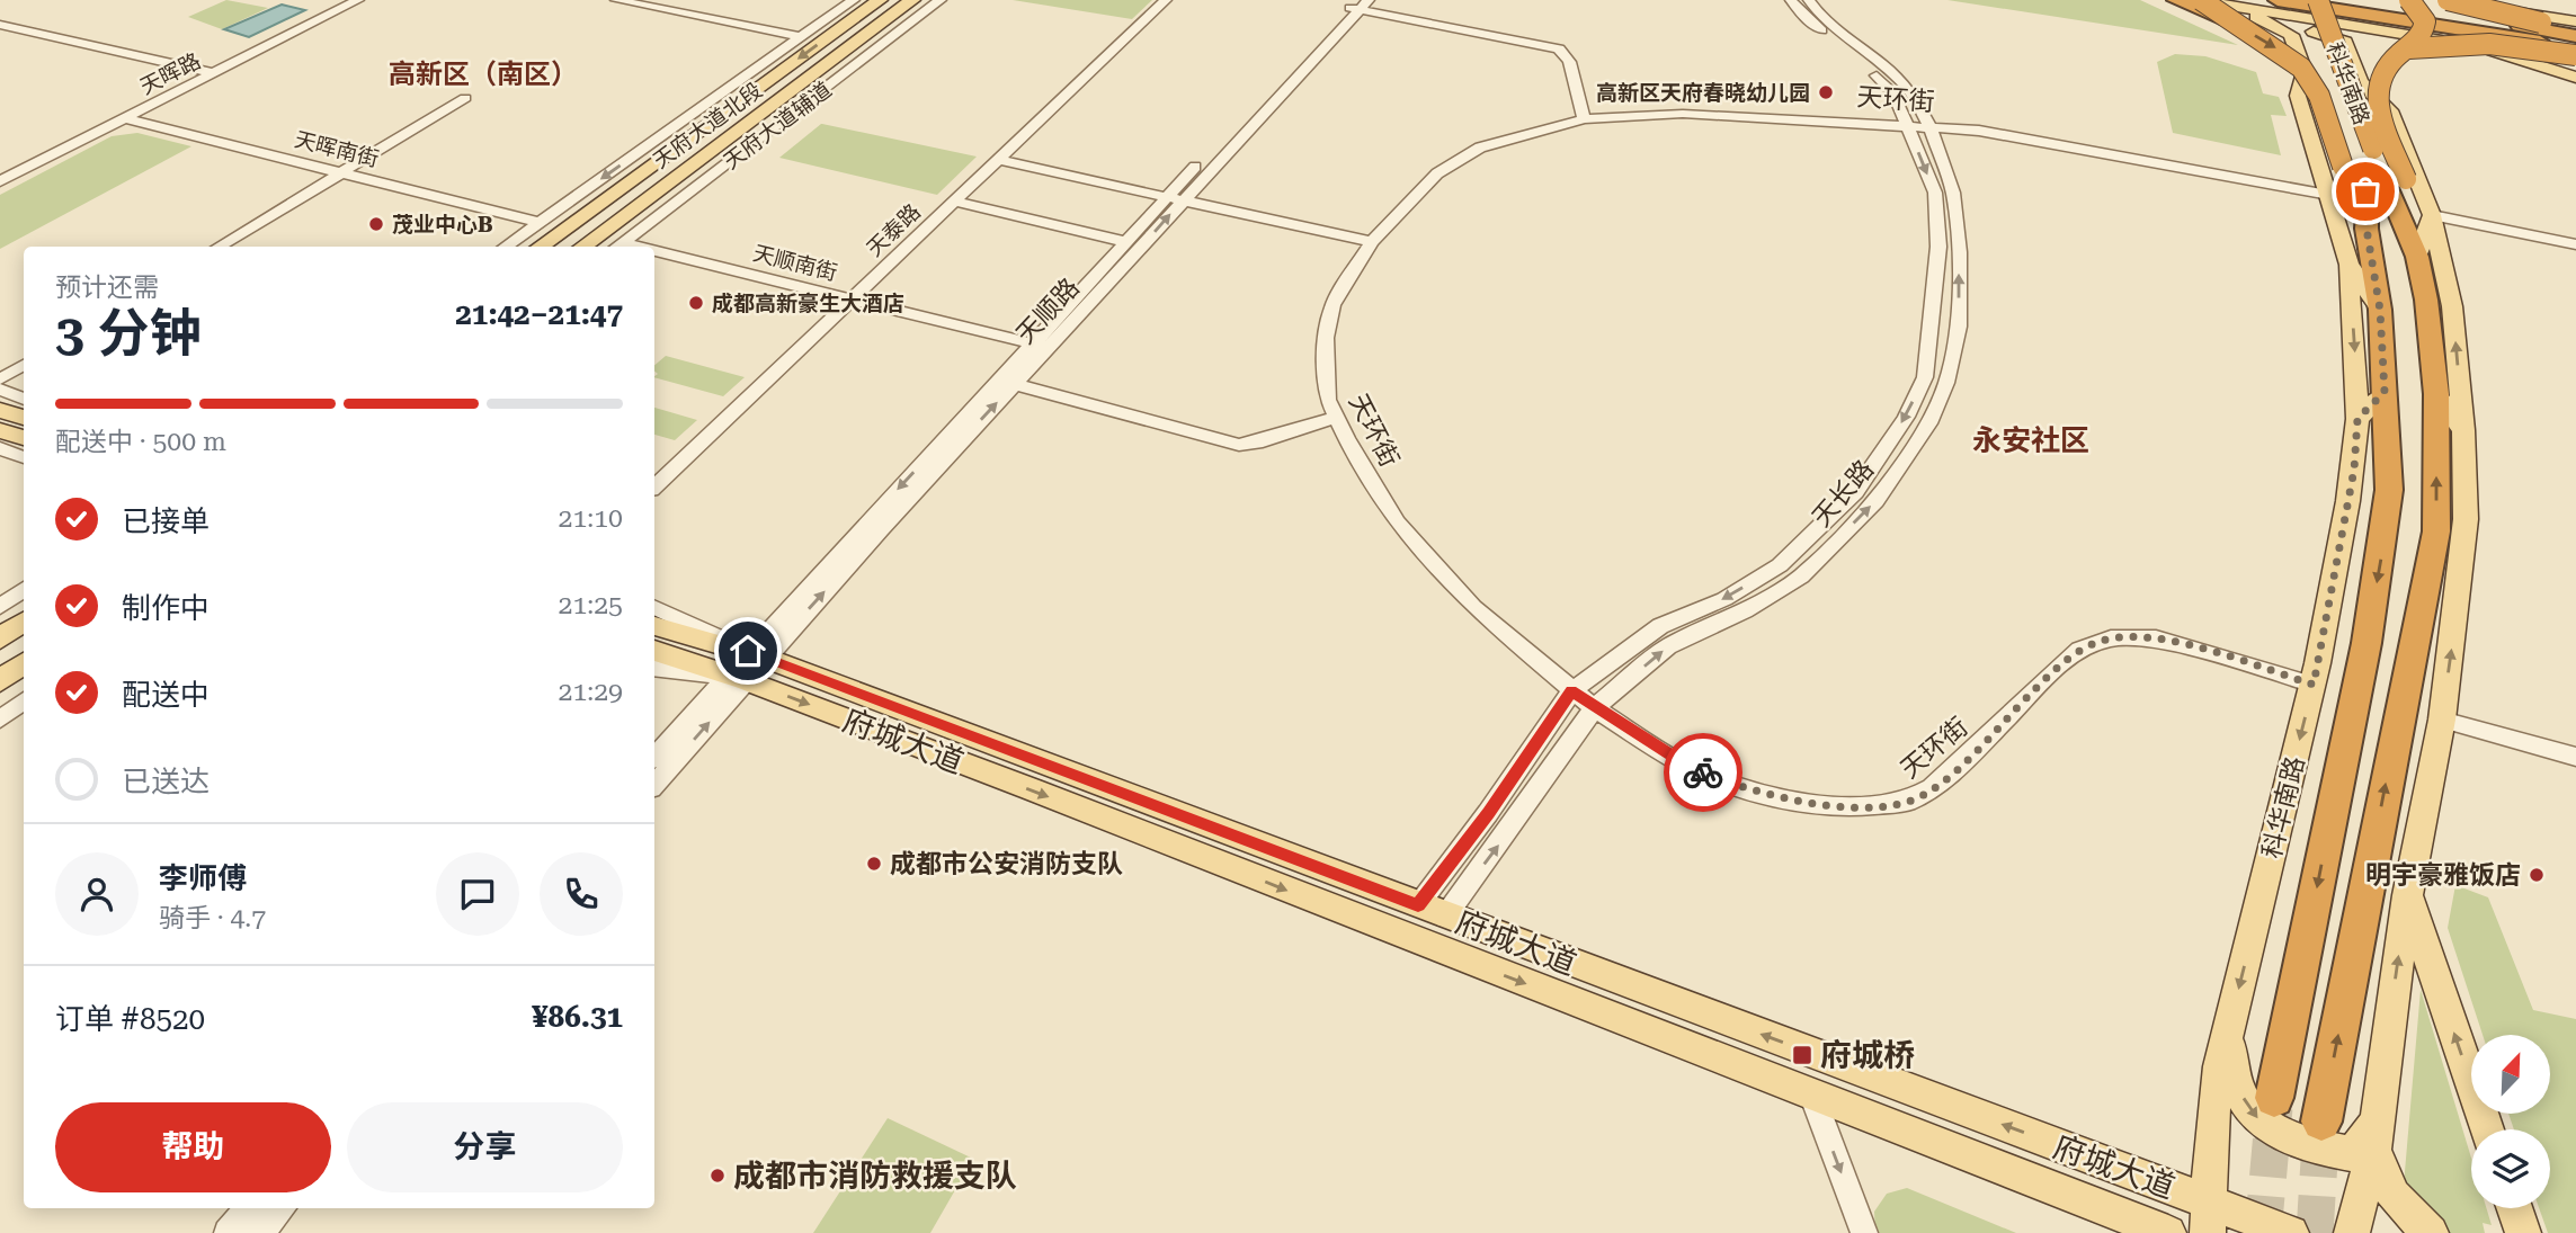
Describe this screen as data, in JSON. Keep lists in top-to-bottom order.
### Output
{
  "streets": {
    "highway": ["科华南路"],
    "main road": ["天府大道北段", "府城大道"],
    "street": [
      "天晖路",
      "天环街",
      "天府大道辅道",
      "天晖南街",
      "天泰路",
      "天顺南街",
      "天顺路",
      "天长路"
    ]
  },
  "crossings": [
    ["天晖路", "天晖南街"],
    ["科华南路", "天环街"],
    ["科华南路", "府城大道"],
    ["天环街", "天长路"],
    ["天泰路", "天顺南街"],
    ["天顺南街", "天顺路"],
    ["天顺路", "府城大道"],
    ["天长路", "府城大道"]
  ],
  "districts": ["高新区（南区）", "永安社区"],
  "places": {
    "other": [
      "高新区天府春晓幼儿园",
      "茂业中心B",
      "成都高新豪生大酒店",
      "成都市公安消防支队",
      "明宇豪雅饭店",
      "成都市消防救援支队"
    ],
    "transit": ["府城桥"]
  },
  "north": "top right",
  "page": {
    "heading": ["3 分钟", "预计还需", "21:42–21:47"],
    "panel": [
      "李师傅",
      "骑手 · 4.7",
      "订单 #8520",
      "¥86.31"
    ],
    "bar": "配送中 · 500 m",
    "list": [
      ["已接单", "21:10"],
      ["制作中", "21:25"],
      ["配送中", "21:29"],
      "已送达"
    ],
    "buttons": ["帮助", "分享"]
  }
}
